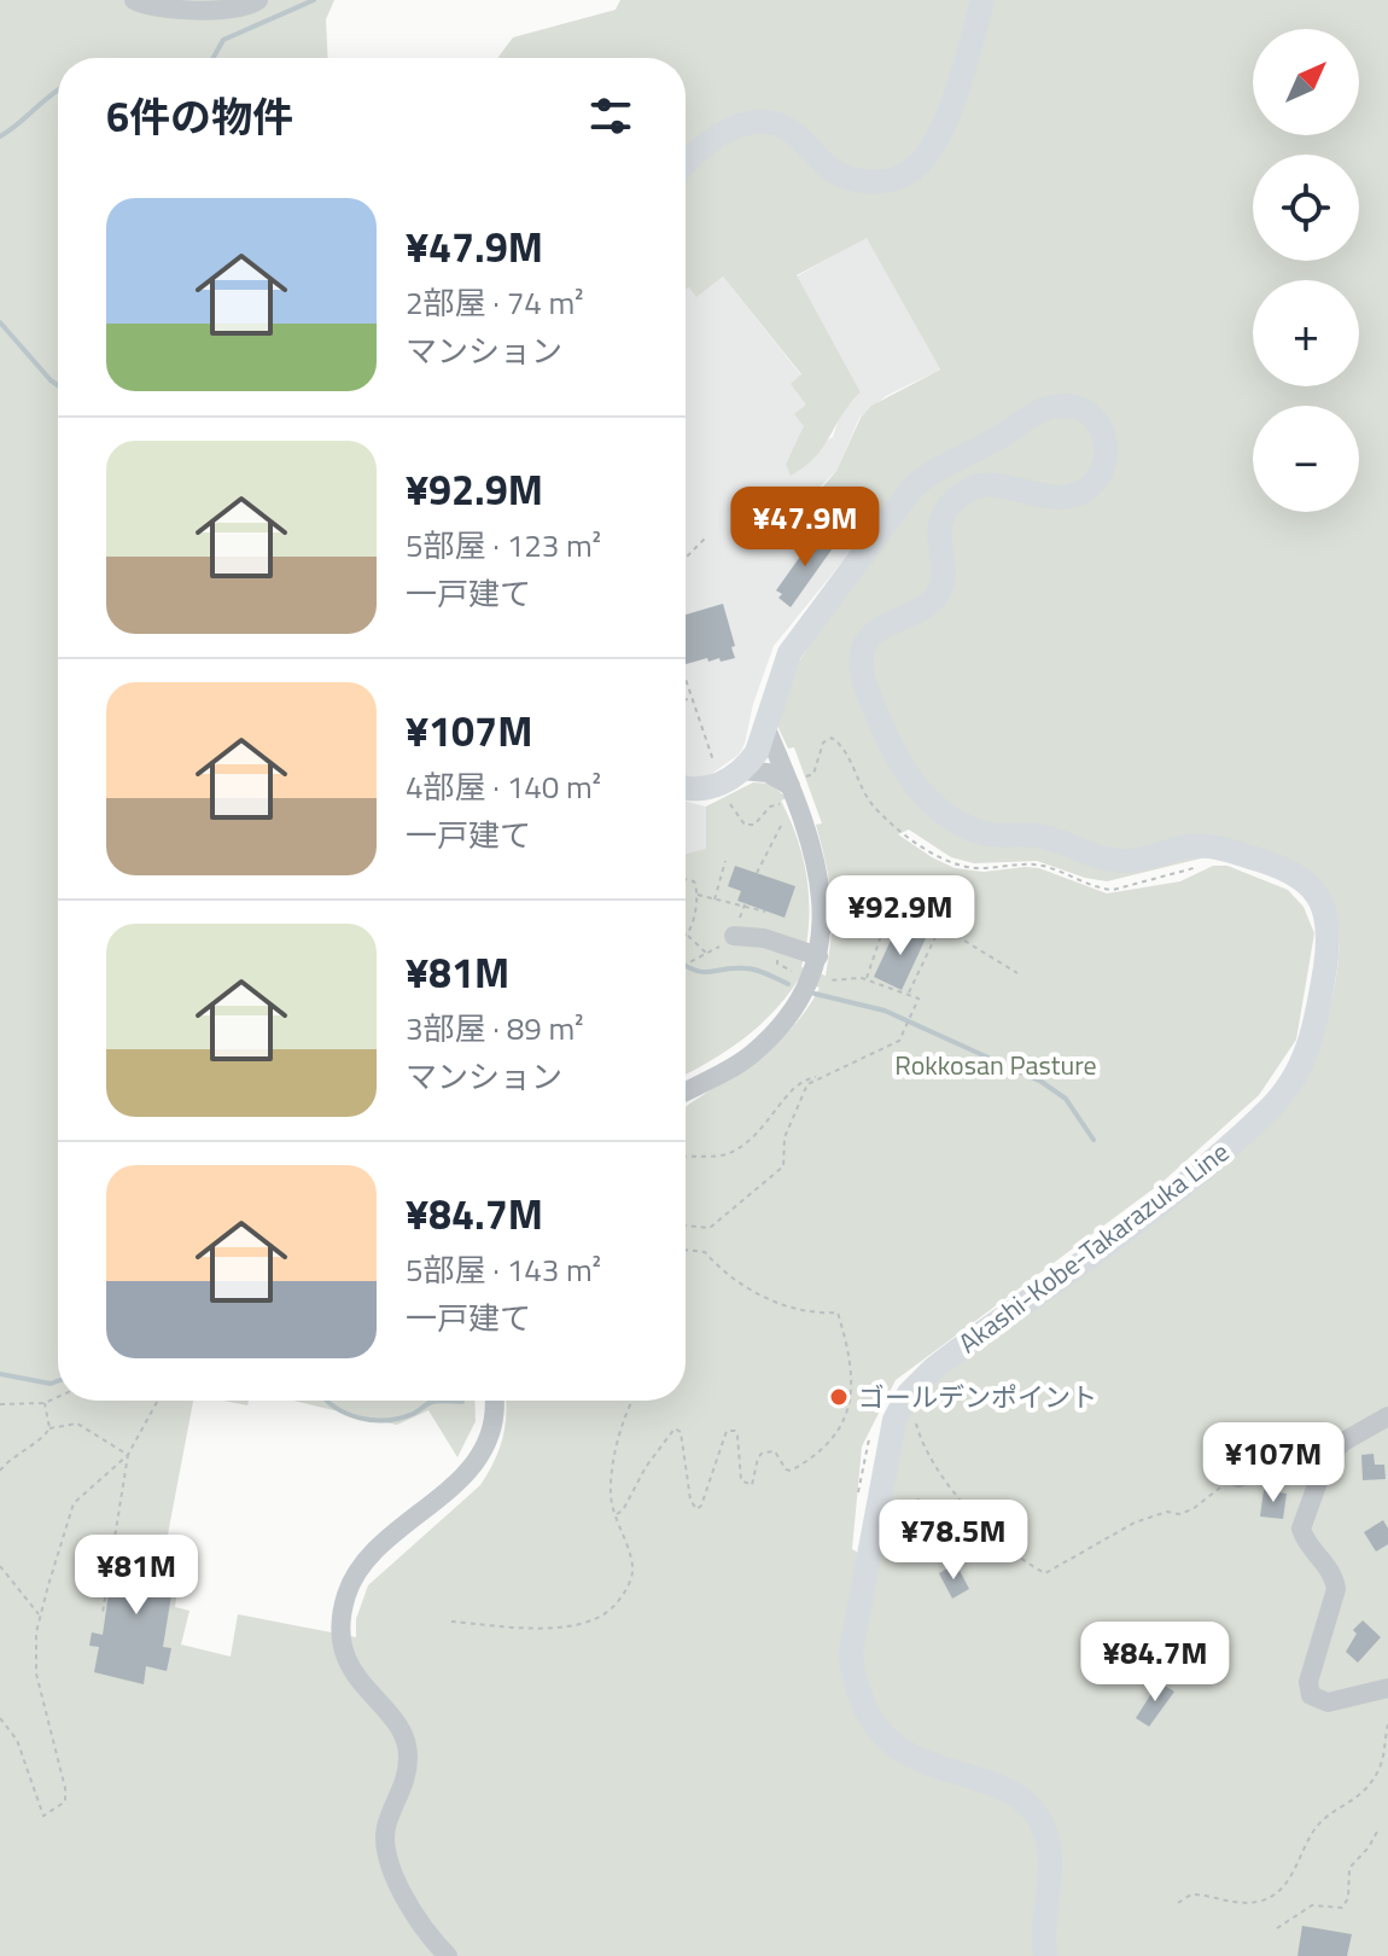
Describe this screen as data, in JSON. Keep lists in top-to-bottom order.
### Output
{
  "streets": {
    "main road": ["Akashi-Kobe-Takarazuka Line"]
  },
  "parks": ["Rokkosan Pasture"],
  "places": ["ゴールデンポイント"],
  "north": "top right",
  "page": {
    "map_buttons": ["+", "−"],
    "heading": "6件の物件",
    "list": [
      {
        "name": "¥47.9M",
        "note": "2部屋 · 74 m² · マンション"
      },
      {
        "name": "¥92.9M",
        "note": "5部屋 · 123 m² · 一戸建て"
      },
      {
        "name": "¥107M",
        "note": "4部屋 · 140 m² · 一戸建て"
      },
      {
        "name": "¥81M",
        "note": "3部屋 · 89 m² · マンション"
      },
      {
        "name": "¥84.7M",
        "note": "5部屋 · 143 m² · 一戸建て"
      }
    ],
    "price": [
      "¥47.9M",
      "¥92.9M",
      "¥107M",
      "¥78.5M",
      "¥81M",
      "¥84.7M"
    ]
  }
}
